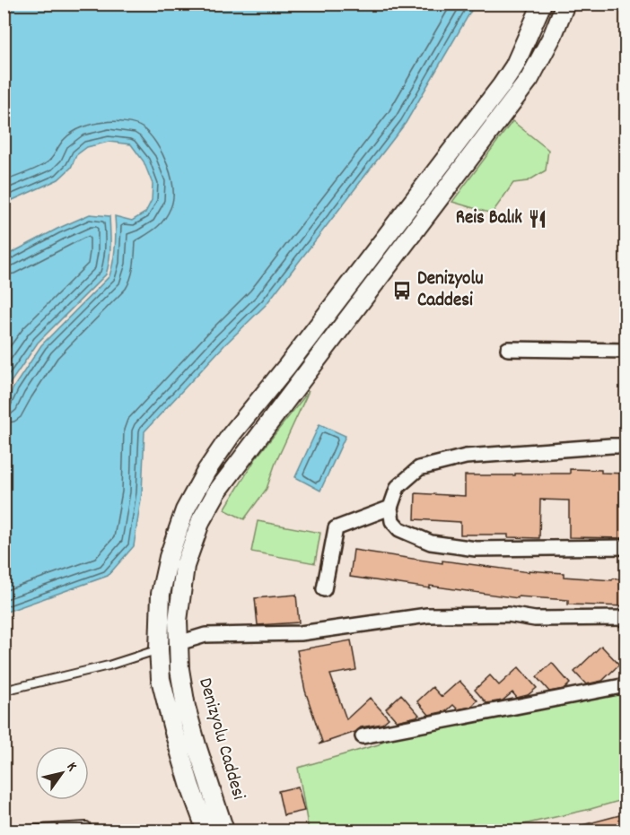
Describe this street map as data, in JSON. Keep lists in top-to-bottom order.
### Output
{
  "streets": {
    "street": ["Denizyolu Caddesi"]
  },
  "places": {
    "restaurant": ["Reis Balık"],
    "bus stop": ["Denizyolu Caddesi"]
  },
  "north": "top right"
}
